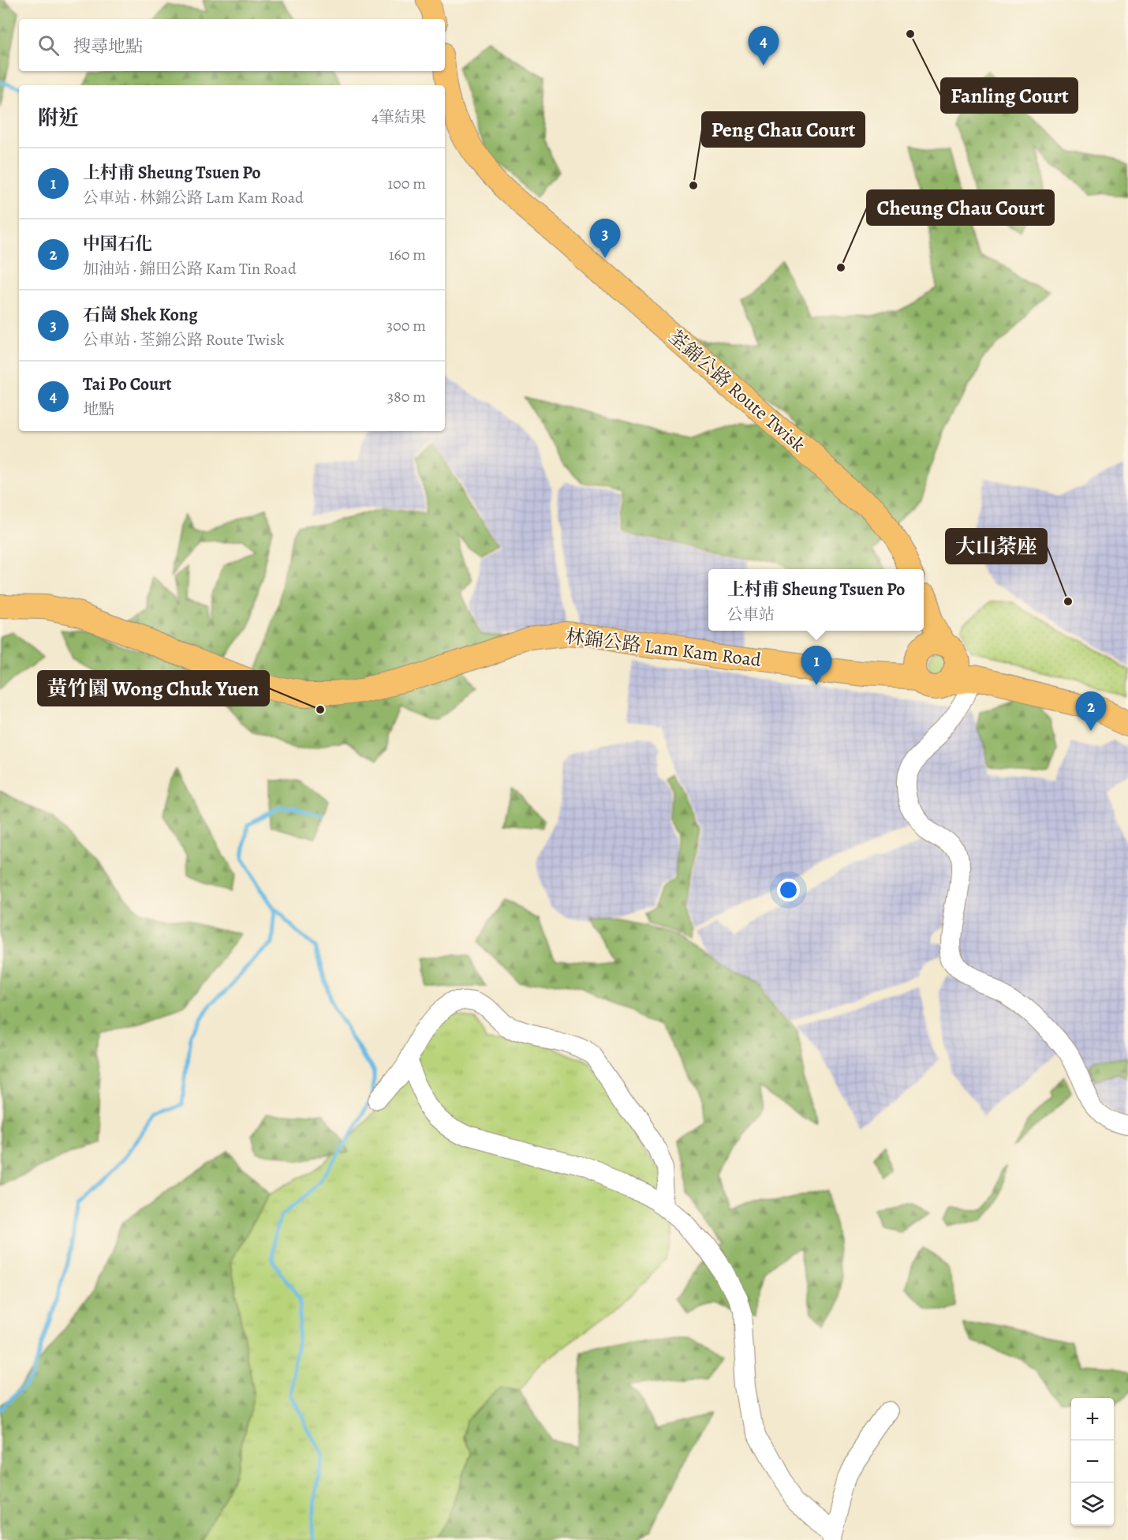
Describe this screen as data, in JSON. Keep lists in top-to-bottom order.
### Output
{
  "streets": {
    "main road": ["荃錦公路 Route Twisk", "林錦公路 Lam Kam Road"]
  },
  "places": [
    "Fanling Court",
    "Peng Chau Court",
    "Cheung Chau Court",
    "大山荼座",
    "黃竹園 Wong Chuk Yuen"
  ],
  "page": {
    "search": "搜尋地點",
    "pins": [
      "4",
      "3",
      "1",
      "2"
    ],
    "heading": ["附近", "4筆結果"],
    "list": [
      {
        "mark": "1",
        "name": "上村甫 Sheung Tsuen Po",
        "note": "公車站 · 林錦公路 Lam Kam Road",
        "value": "100 m"
      },
      {
        "mark": "2",
        "name": "中国石化",
        "note": "加油站 · 錦田公路 Kam Tin Road",
        "value": "160 m"
      },
      {
        "mark": "3",
        "name": "石崗 Shek Kong",
        "note": "公車站 · 荃錦公路 Route Twisk",
        "value": "300 m"
      },
      {
        "mark": "4",
        "name": "Tai Po Court",
        "note": "地點",
        "value": "380 m"
      }
    ],
    "popup": ["上村甫 Sheung Tsuen Po", "公車站"],
    "map_buttons": ["+", "−"]
  }
}
